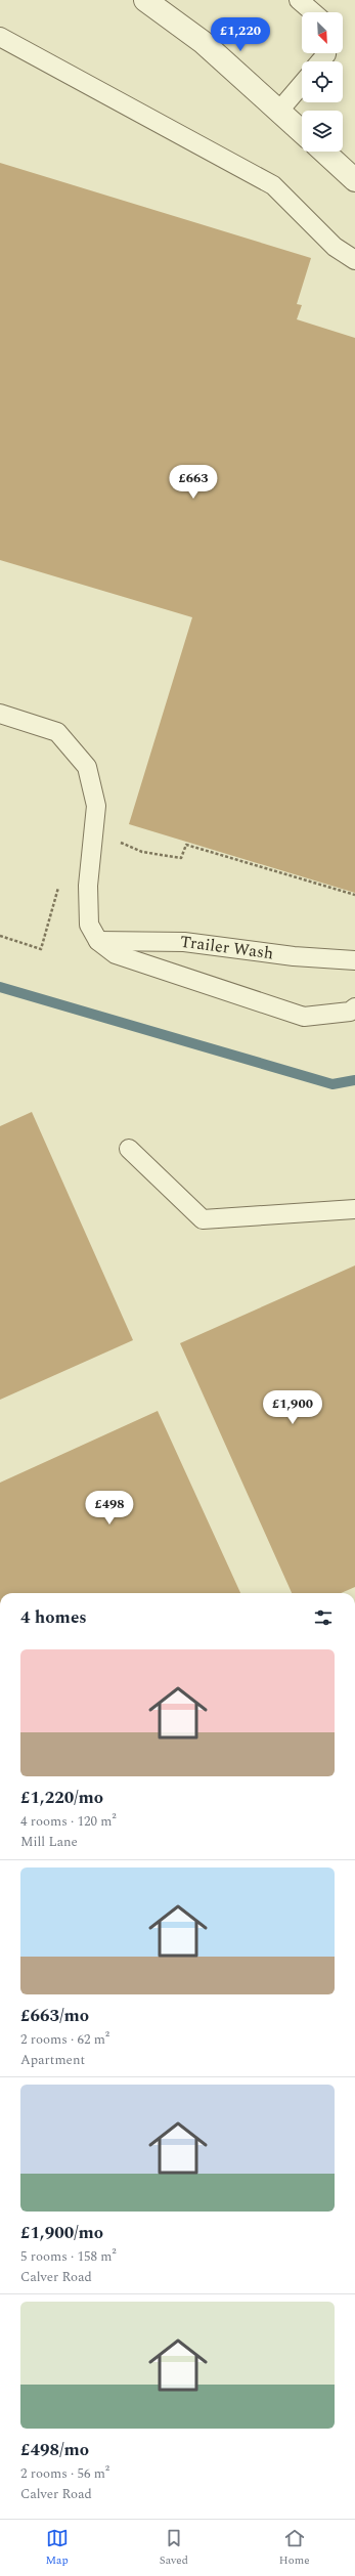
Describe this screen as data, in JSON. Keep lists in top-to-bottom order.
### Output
{
  "streets": {
    "lane": ["Trailer Wash"]
  },
  "north": "bottom right",
  "page": {
    "price": [
      "£1,220",
      "£663",
      "£1,900",
      "£498"
    ],
    "heading": "4 homes",
    "list": [
      {
        "name": "£1,220/mo",
        "note": "4 rooms · 120 m² · Mill Lane"
      },
      {
        "name": "£663/mo",
        "note": "2 rooms · 62 m² · Apartment"
      },
      {
        "name": "£1,900/mo",
        "note": "5 rooms · 158 m² · Calver Road"
      },
      {
        "name": "£498/mo",
        "note": "2 rooms · 56 m² · Calver Road"
      }
    ],
    "tabs": ["Map", "Saved", "Home"]
  }
}
